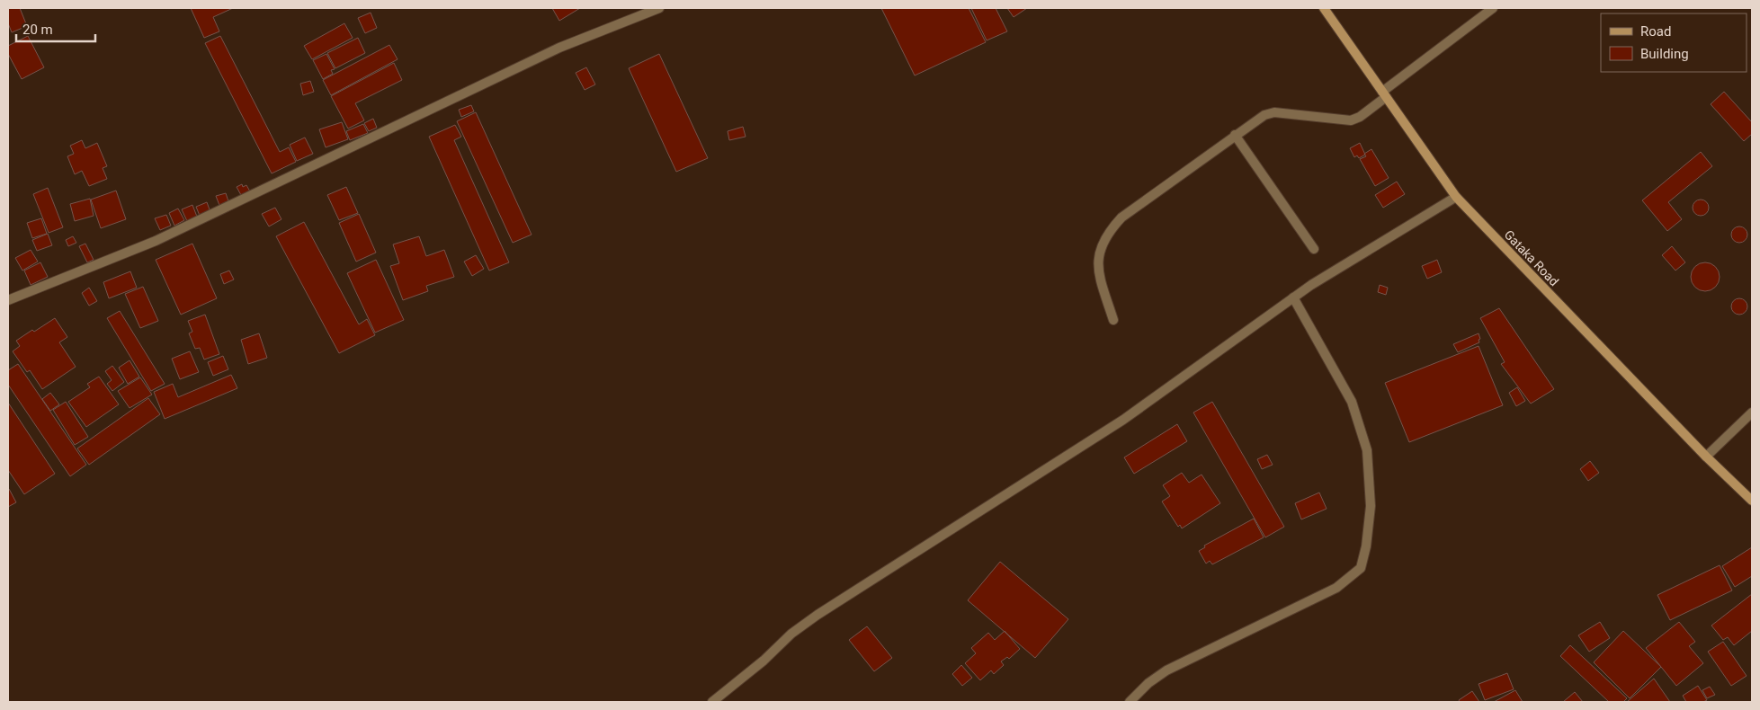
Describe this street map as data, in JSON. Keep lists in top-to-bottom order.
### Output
{
  "streets": {
    "street": ["Gataka Road"]
  },
  "legend": ["Road", "Building"],
  "scale_bar": "20 m"
}
